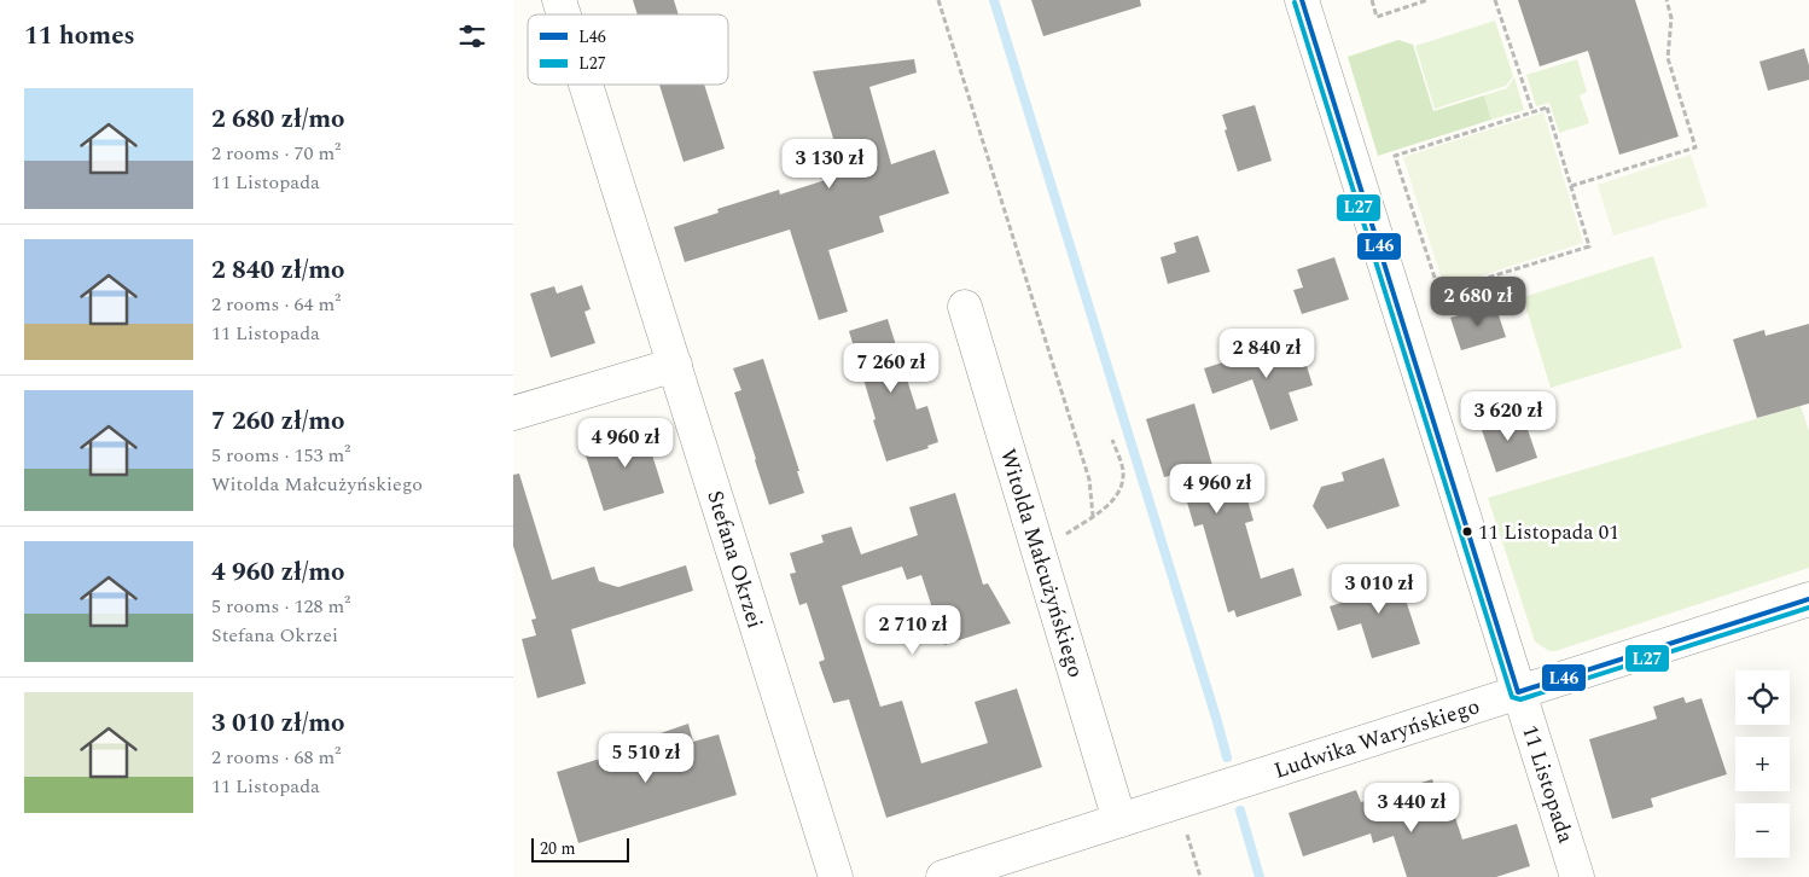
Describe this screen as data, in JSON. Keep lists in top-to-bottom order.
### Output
{
  "streets": {
    "street": [
      "Stefana Okrzei",
      "Witolda Małcużyńskiego",
      "Ludwika Waryńskiego",
      "11 Listopada"
    ]
  },
  "crossings": [
    ["Witolda Małcużyńskiego", "Ludwika Waryńskiego"],
    ["Ludwika Waryńskiego", "11 Listopada"]
  ],
  "places": ["11 Listopada 01"],
  "lines": ["transit line L46", "transit line L27"],
  "legend": ["L46", "L27"],
  "scale_bar": "20 m",
  "page": {
    "heading": "11 homes",
    "list": [
      {
        "name": "2 680 zł/mo",
        "note": "2 rooms · 70 m² · 11 Listopada"
      },
      {
        "name": "2 840 zł/mo",
        "note": "2 rooms · 64 m² · 11 Listopada"
      },
      {
        "name": "7 260 zł/mo",
        "note": "5 rooms · 153 m² · Witolda Małcużyńskiego"
      },
      {
        "name": "4 960 zł/mo",
        "note": "5 rooms · 128 m² · Stefana Okrzei"
      },
      {
        "name": "3 010 zł/mo",
        "note": "2 rooms · 68 m² · 11 Listopada"
      }
    ],
    "price": [
      "3 130 zł",
      "2 680 zł",
      "2 840 zł",
      "7 260 zł",
      "3 620 zł",
      "4 960 zł",
      "4 960 zł",
      "3 010 zł",
      "2 710 zł",
      "5 510 zł",
      "3 440 zł"
    ],
    "map_buttons": ["+", "−"],
    "scale": "20 m"
  }
}
